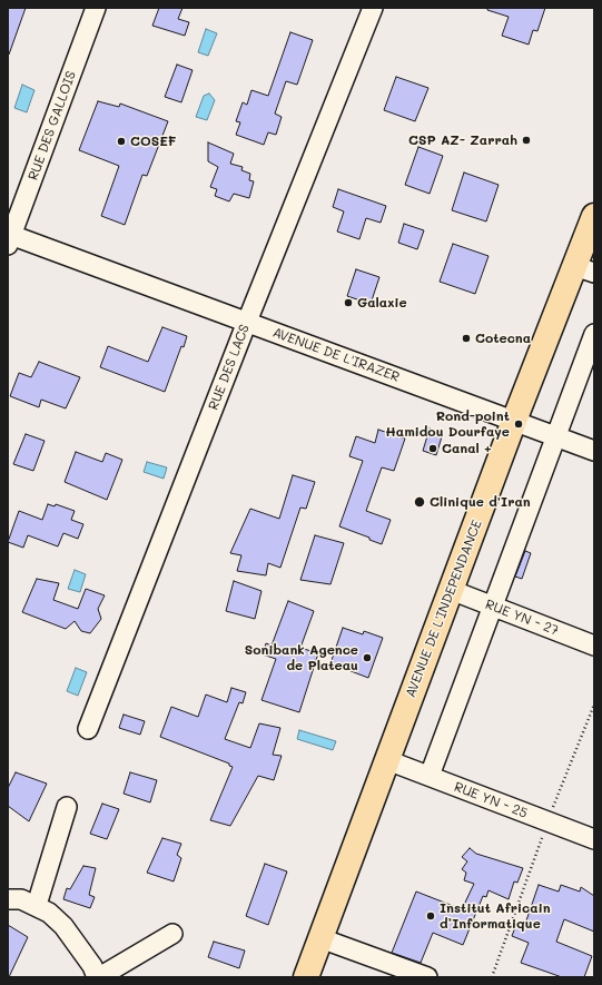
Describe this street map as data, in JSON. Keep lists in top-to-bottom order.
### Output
{
  "streets": {
    "highway": ["AVENUE DE L'INDEPENDANCE"],
    "street": [
      "RUE DES GALLOIS",
      "AVENUE DE L'IRAZER",
      "RUE DES LACS",
      "RUE YN - 27",
      "RUE YN - 25"
    ]
  },
  "crossings": [
    ["RUE DES GALLOIS", "AVENUE DE L'IRAZER"],
    ["AVENUE DE L'IRAZER", "RUE DES LACS"],
    ["AVENUE DE L'IRAZER", "AVENUE DE L'INDEPENDANCE"],
    ["AVENUE DE L'INDEPENDANCE", "RUE YN - 27"],
    ["AVENUE DE L'INDEPENDANCE", "RUE YN - 25"]
  ],
  "places": [
    "CSP AZ- Zarrah",
    "COSEF",
    "Galaxie",
    "Cotecna",
    "Rond-point Hamidou Dourfaye",
    "Canal +",
    "Clinique d'Iran",
    "Sonibank Agence de Plateau",
    "Institut Africain d’Informatique"
  ]
}
